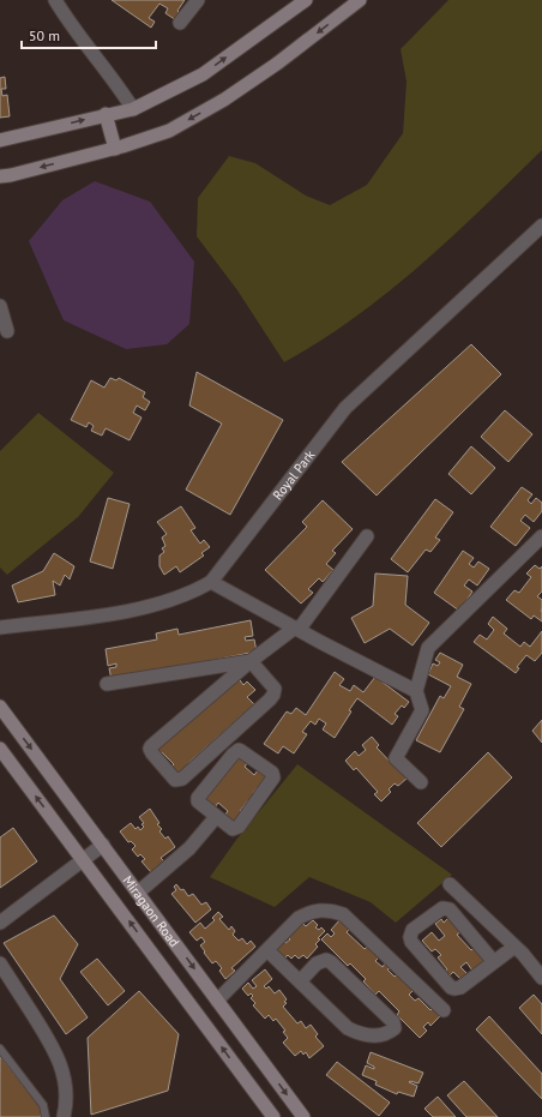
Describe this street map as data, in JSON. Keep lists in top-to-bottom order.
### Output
{
  "streets": {
    "main road": ["Miragaon Road"],
    "street": ["Royal Park"]
  },
  "scale_bar": "50 m"
}
